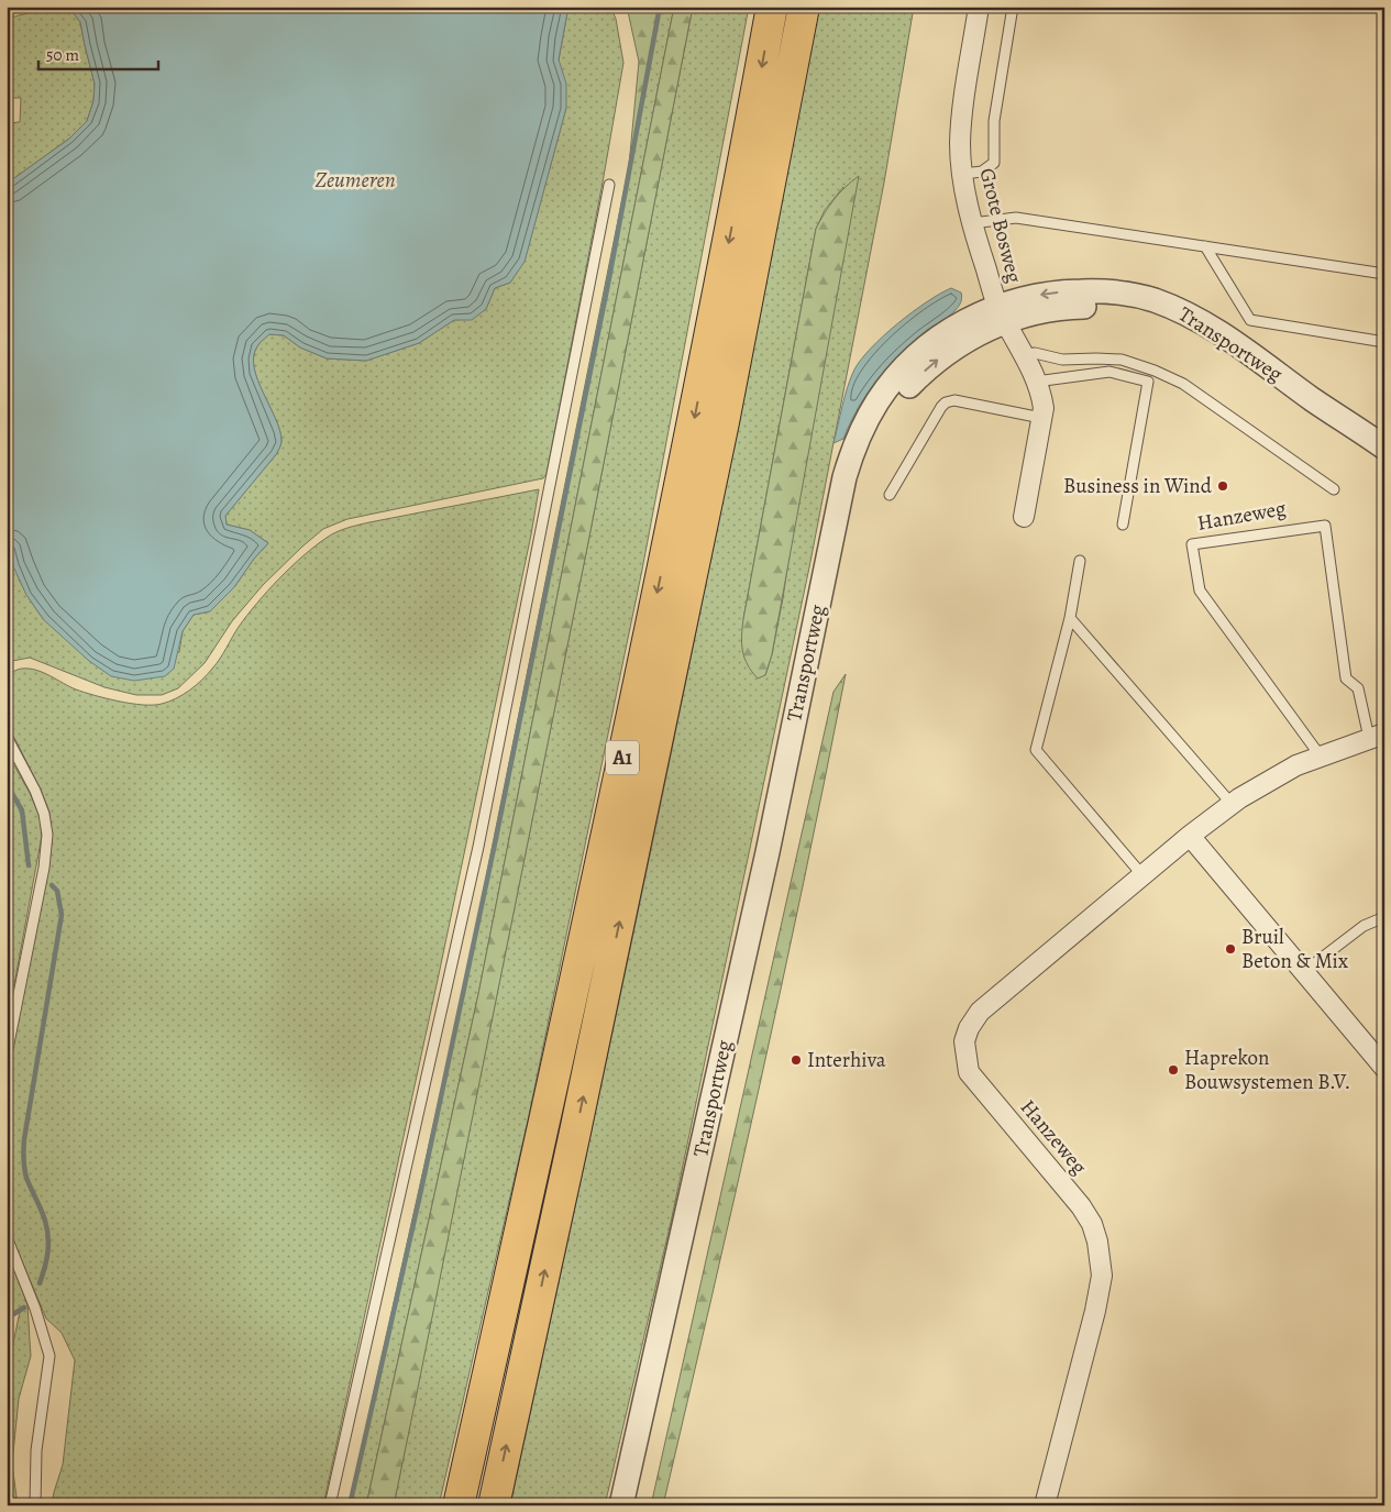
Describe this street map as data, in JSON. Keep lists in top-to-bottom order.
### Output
{
  "streets": {
    "highway": ["A1"],
    "street": ["Grote Bosweg", "Transportweg", "Hanzeweg"]
  },
  "crossings": [
    ["Grote Bosweg", "Transportweg"]
  ],
  "water": ["Zeumeren"],
  "places": [
    "Business in Wind",
    "Bruil Beton & Mix",
    "Interhiva",
    "Haprekon Bouwsystemen B.V."
  ],
  "scale_bar": "50 m"
}
